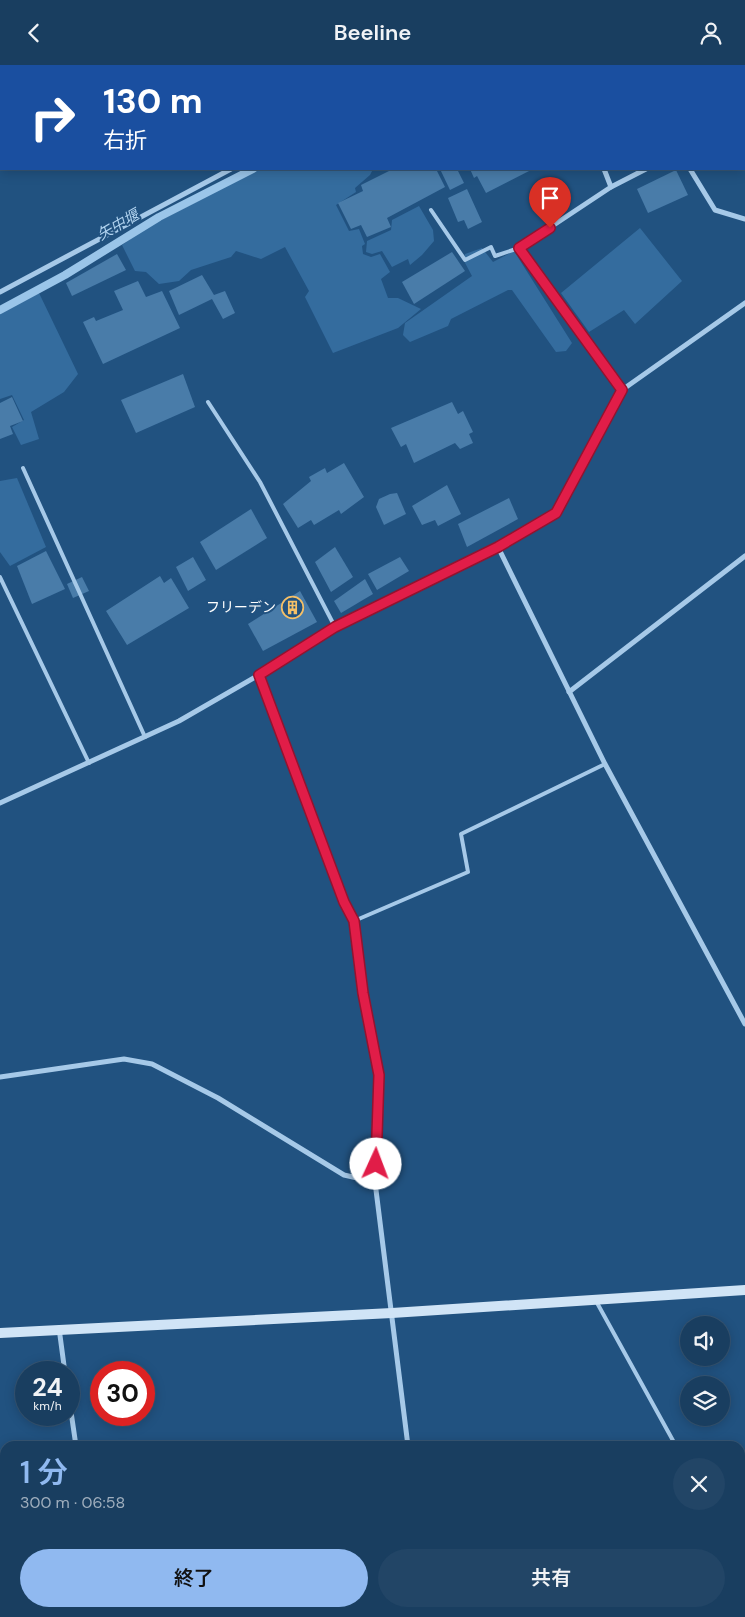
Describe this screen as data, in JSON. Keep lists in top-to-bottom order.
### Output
{
  "water": ["矢中堰"],
  "places": {
    "building": ["フリーデン"]
  },
  "page": {
    "header": "Beeline",
    "turn": ["130 m", "右折"],
    "speed": "24 km/h",
    "limit": "30",
    "heading": ["1 分", "300 m · 06:58"],
    "buttons": ["終了", "共有"]
  }
}
